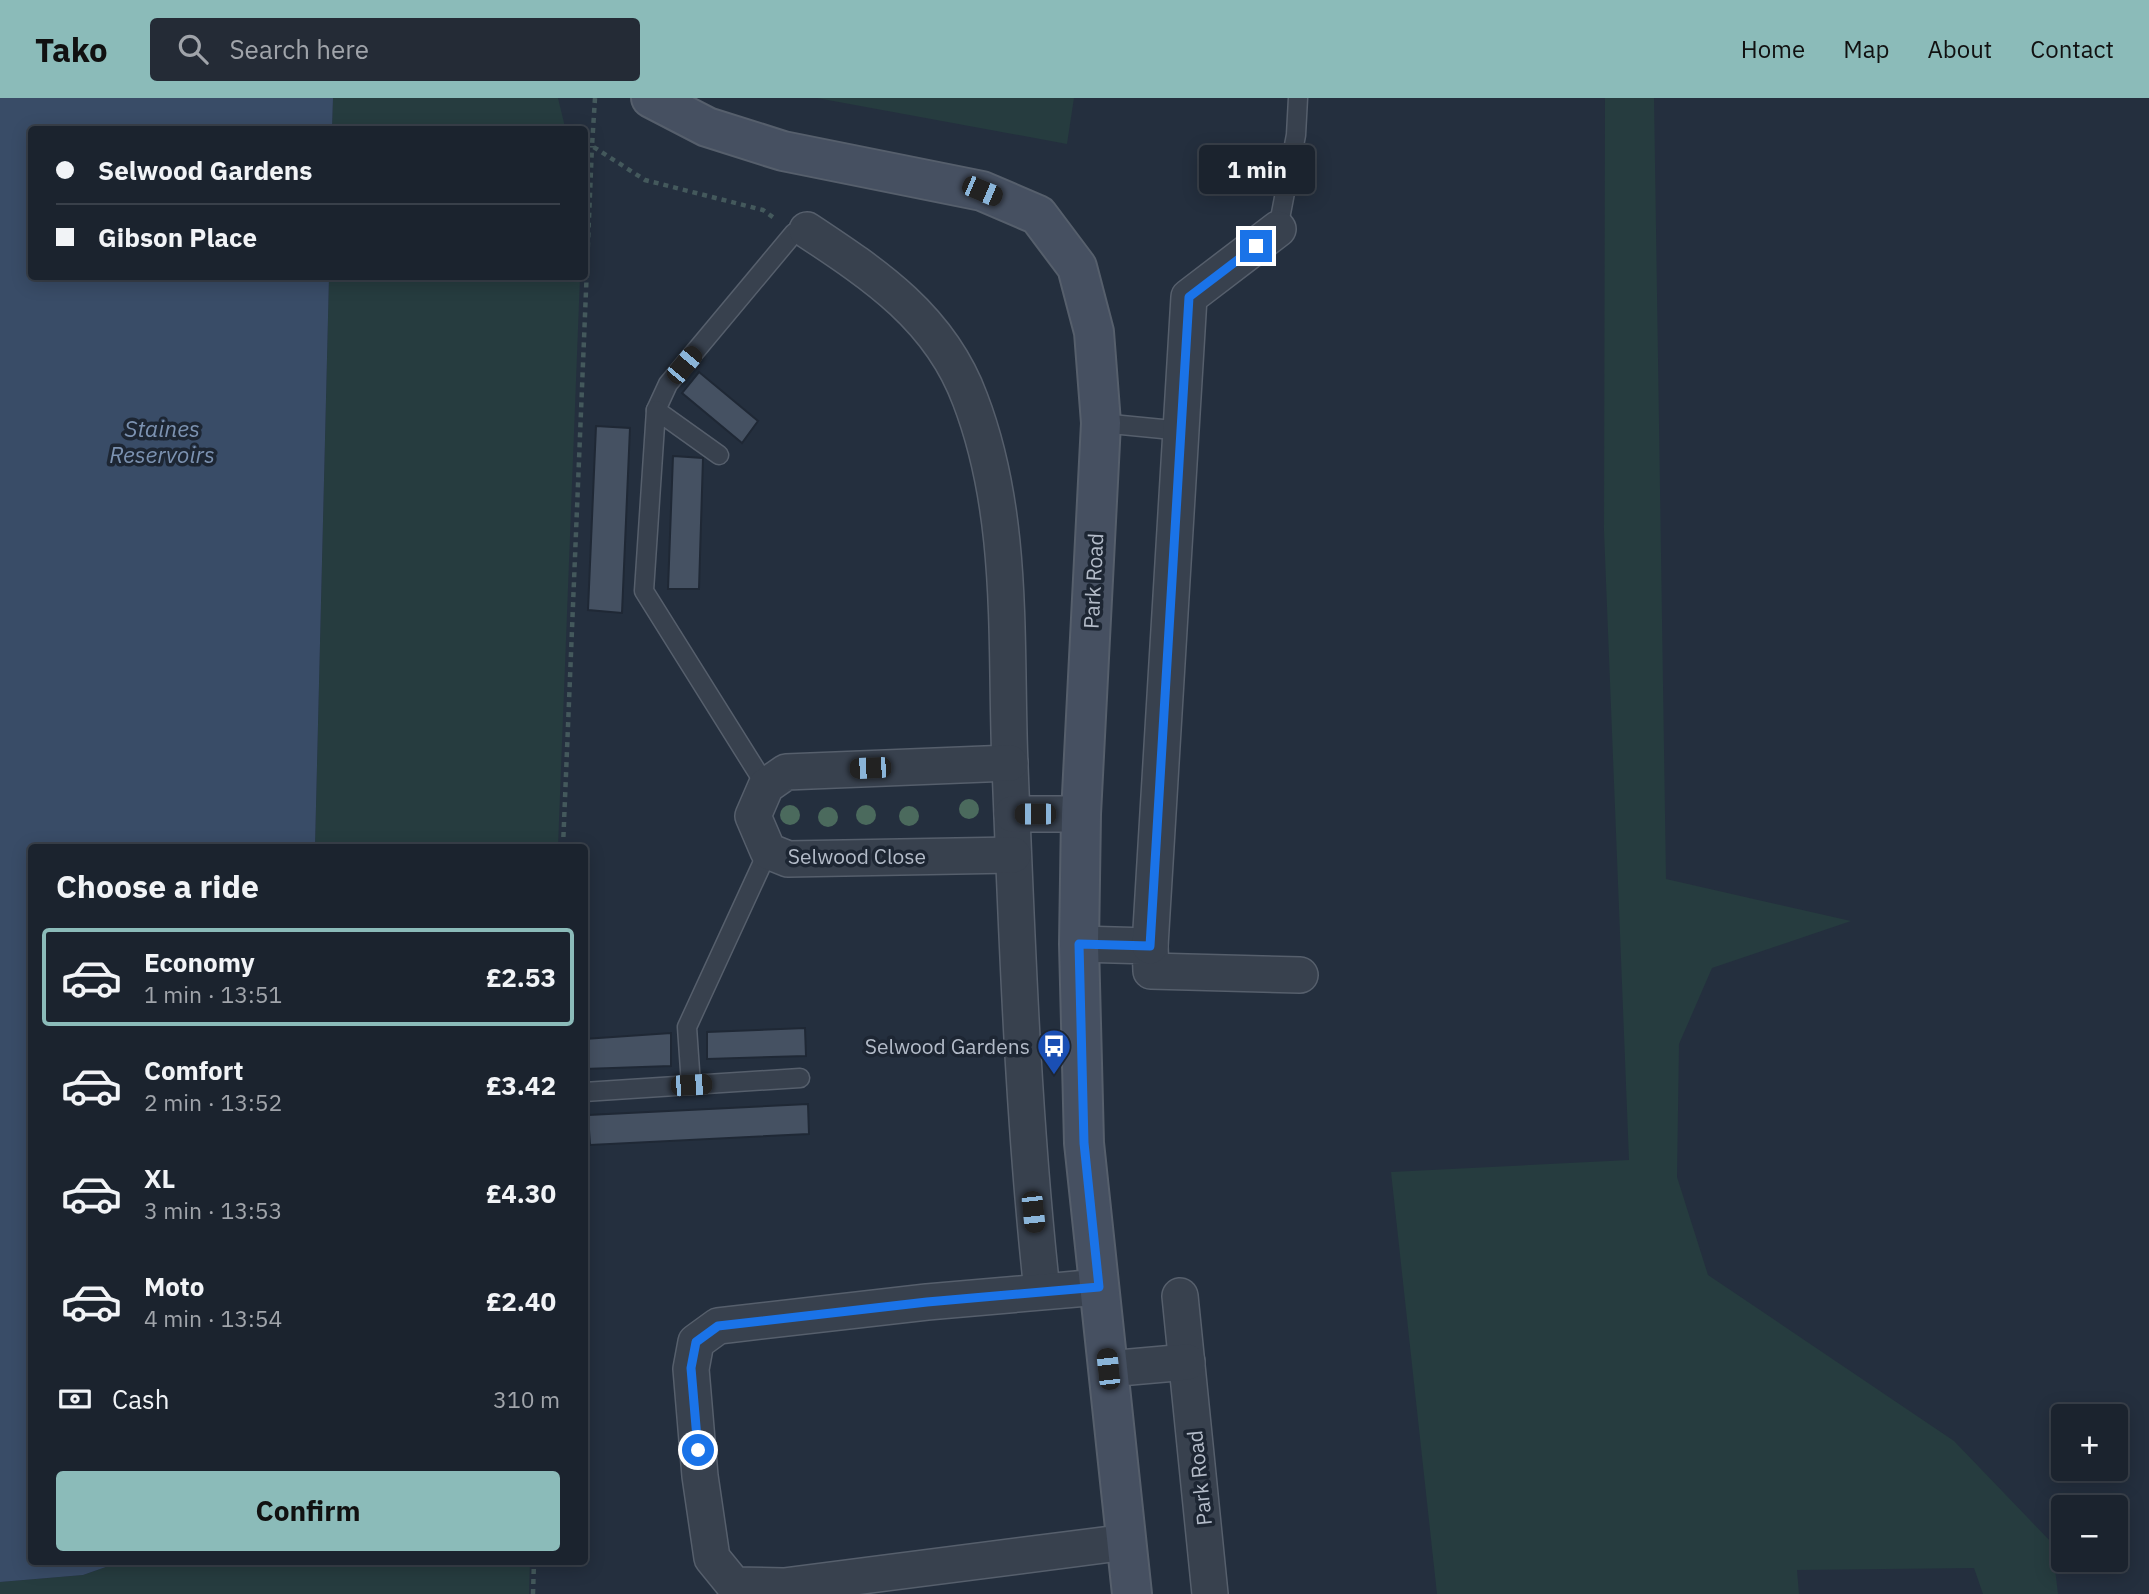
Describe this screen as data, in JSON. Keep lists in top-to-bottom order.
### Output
{
  "streets": {
    "main road": ["Park Road"],
    "street": ["Selwood Close"]
  },
  "water": ["Staines Reservoirs"],
  "places": {
    "bus stop": ["Selwood Gardens"]
  },
  "page": {
    "header": "Tako",
    "search": "Search here",
    "nav": [
      "Home",
      "Map",
      "About",
      "Contact"
    ],
    "banner": ["Selwood Gardens", "Gibson Place"],
    "bubble": "1 min",
    "heading": "Choose a ride",
    "list": [
      {
        "name": "Economy",
        "note": "1 min · 13:51",
        "value": "£2.53"
      },
      {
        "name": "Comfort",
        "note": "2 min · 13:52",
        "value": "£3.42"
      },
      {
        "name": "XL",
        "note": "3 min · 13:53",
        "value": "£4.30"
      },
      {
        "name": "Moto",
        "note": "4 min · 13:54",
        "value": "£2.40"
      }
    ],
    "pay": ["Cash", "310 m"],
    "map_buttons": ["+", "−"],
    "buttons": "Confirm"
  }
}
